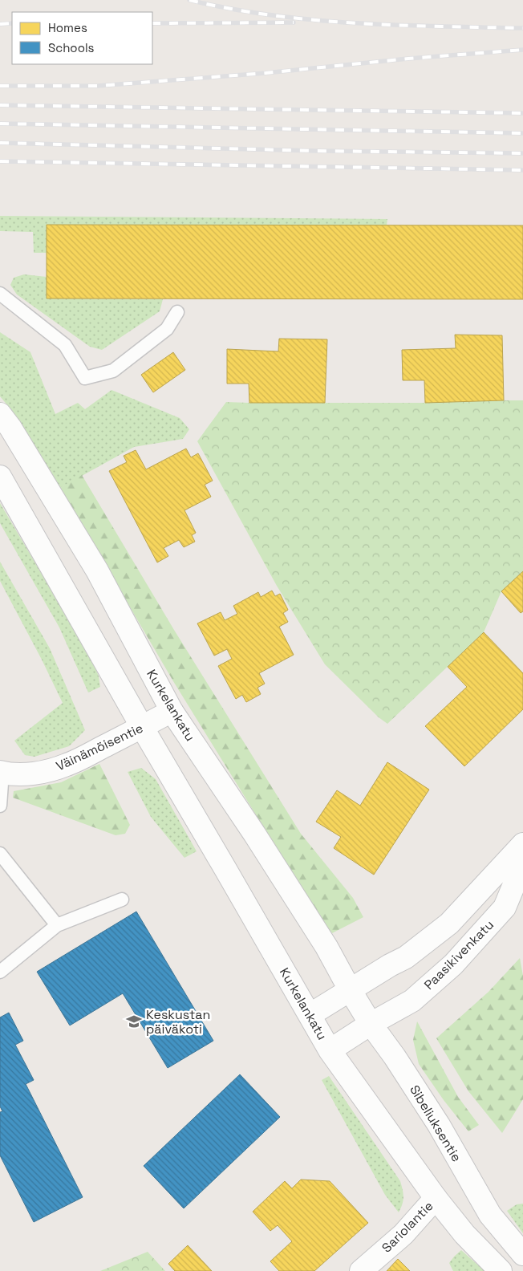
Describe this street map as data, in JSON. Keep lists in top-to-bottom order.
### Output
{
  "streets": {
    "street": [
      "Kurkelankatu",
      "Väinämöisentie",
      "Paasikivenkatu",
      "Sibeliuksentie",
      "Sariolantie"
    ]
  },
  "crossings": [
    ["Kurkelankatu", "Väinämöisentie"],
    ["Kurkelankatu", "Paasikivenkatu"],
    ["Kurkelankatu", "Sibeliuksentie"],
    ["Paasikivenkatu", "Sibeliuksentie"]
  ],
  "places": {
    "school or university": ["Keskustan päiväkoti"]
  },
  "legend": ["Homes", "Schools"]
}
